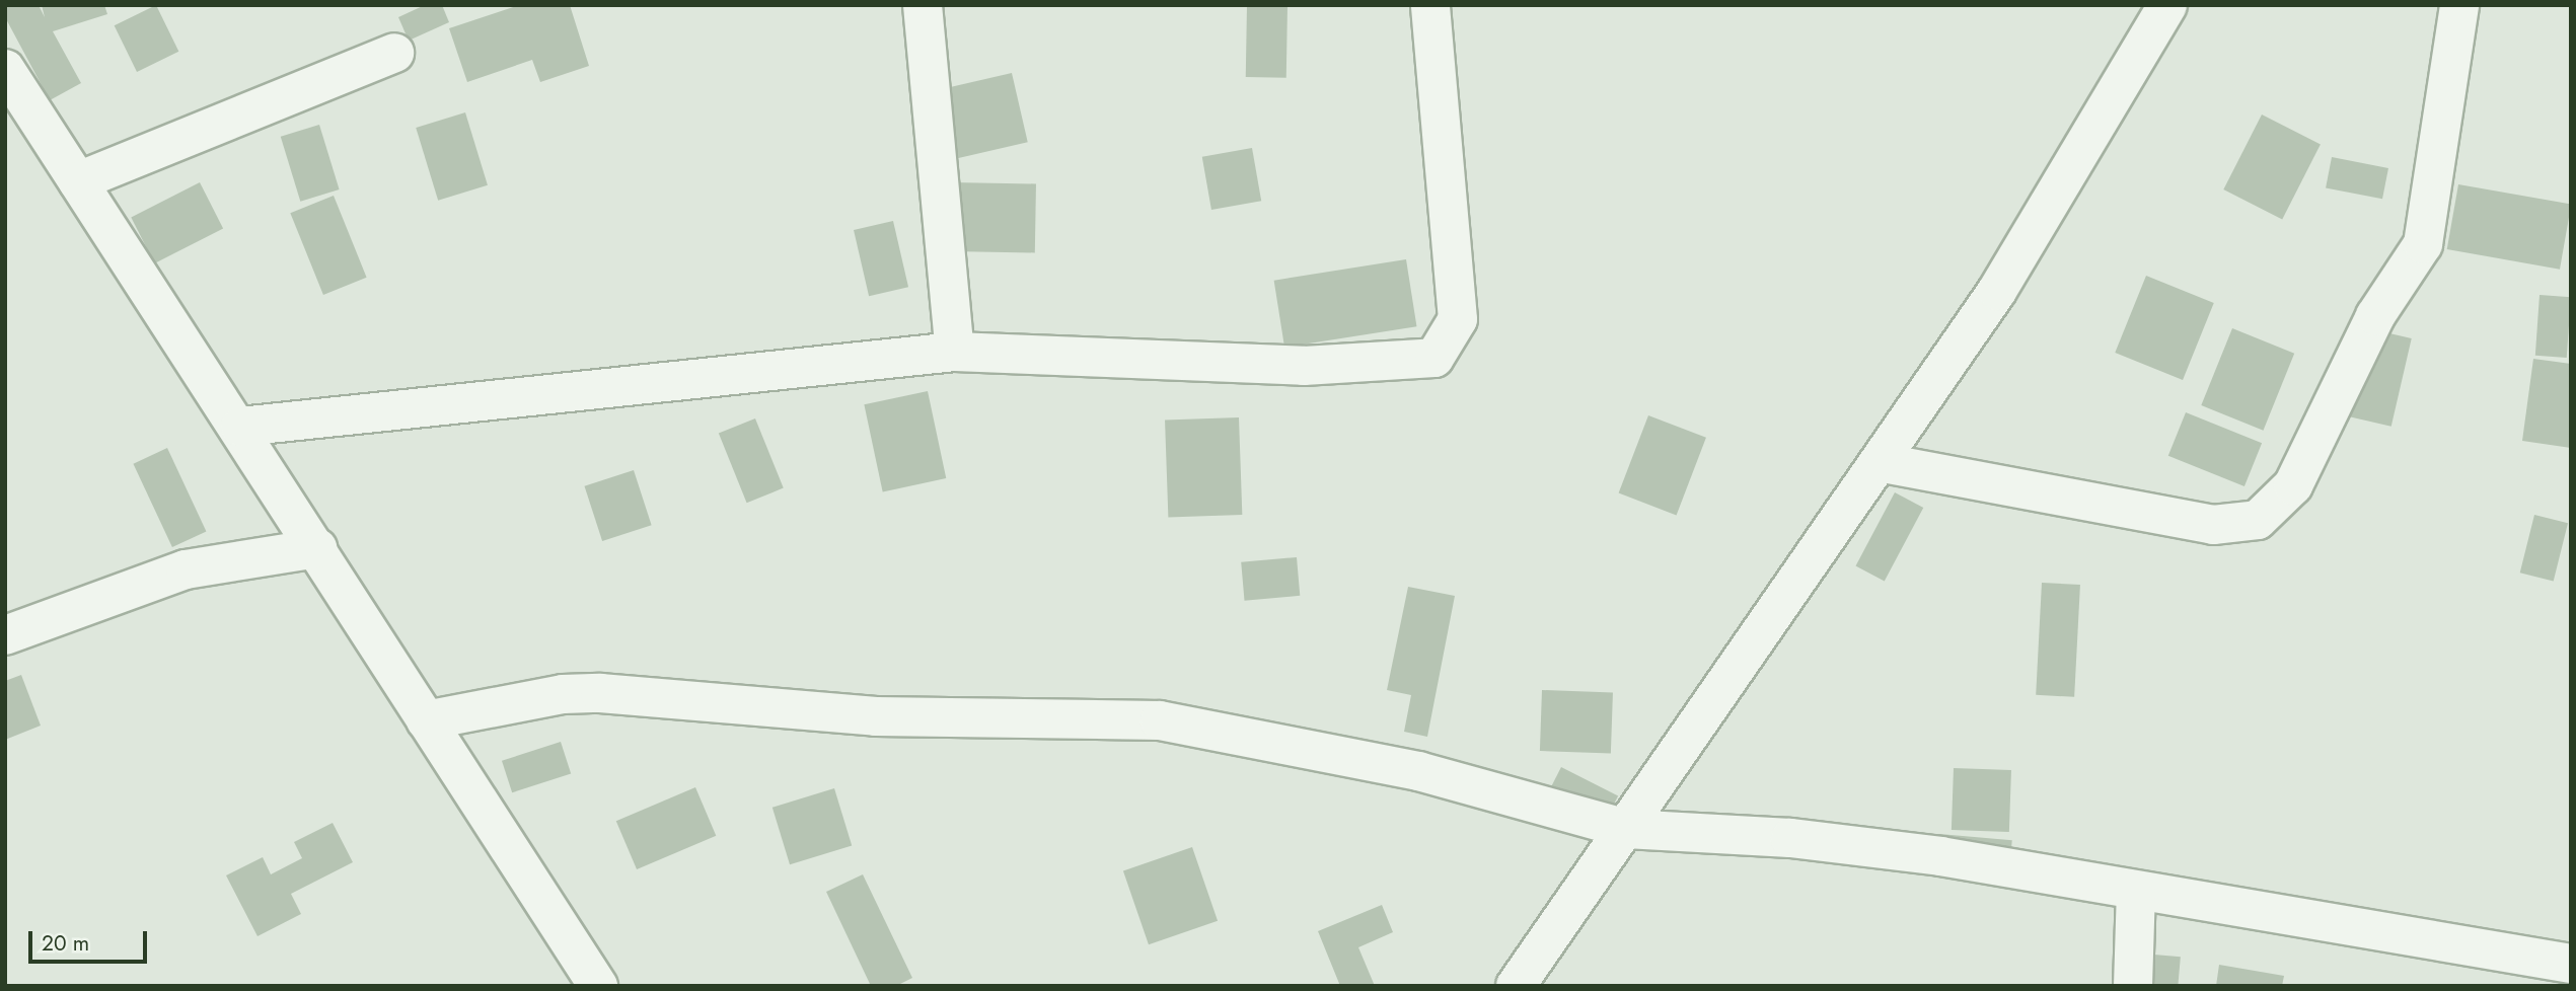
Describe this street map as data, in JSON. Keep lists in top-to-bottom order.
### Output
{
  "scale_bar": "20 m"
}
